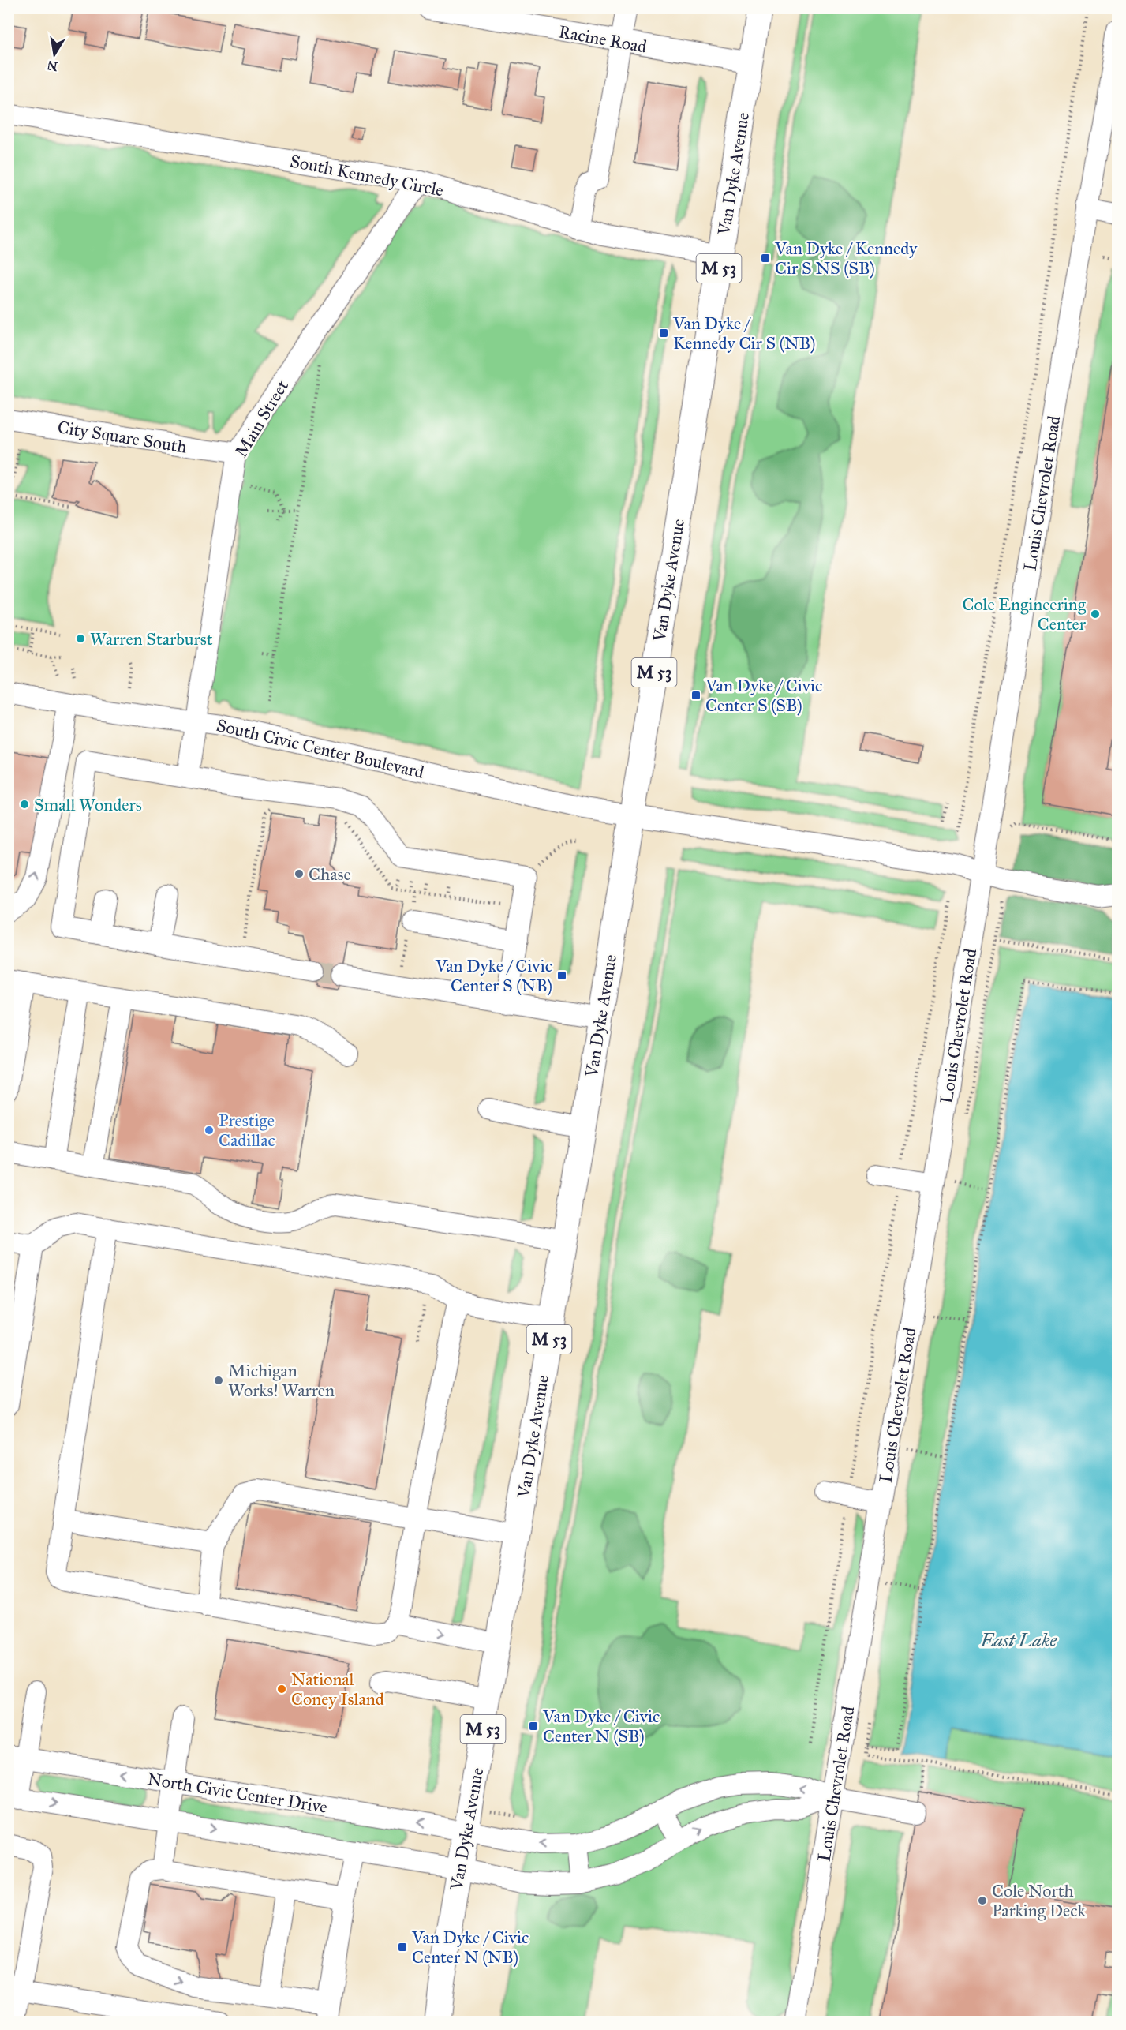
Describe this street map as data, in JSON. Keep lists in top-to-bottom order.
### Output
{
  "streets": {
    "main road": ["Van Dyke Avenue", "M 53"],
    "street": [
      "Racine Road",
      "South Kennedy Circle",
      "Main Street",
      "City Square South",
      "Louis Chevrolet Road",
      "South Civic Center Boulevard",
      "North Civic Center Drive"
    ]
  },
  "crossings": [
    ["Racine Road", "Van Dyke Avenue"],
    ["Van Dyke Avenue", "South Kennedy Circle"],
    ["Van Dyke Avenue", "South Civic Center Boulevard"],
    ["Van Dyke Avenue", "North Civic Center Drive"],
    ["South Kennedy Circle", "Main Street"],
    ["Main Street", "City Square South"],
    ["Main Street", "South Civic Center Boulevard"],
    ["Louis Chevrolet Road", "South Civic Center Boulevard"],
    ["Louis Chevrolet Road", "North Civic Center Drive"]
  ],
  "water": ["East Lake"],
  "places": {
    "transit": [
      "Van Dyke / Kennedy Cir S NS (SB)",
      "Van Dyke / Kennedy Cir S (NB)",
      "Van Dyke / Civic Center S (SB)",
      "Van Dyke / Civic Center S (NB)",
      "Van Dyke / Civic Center N (SB)",
      "Van Dyke / Civic Center N (NB)"
    ],
    "other": [
      "Cole Engineering Center",
      "Warren Starburst",
      "Small Wonders",
      "Chase",
      "Prestige Cadillac",
      "Michigan Works! Warren",
      "National Coney Island",
      "Cole North Parking Deck"
    ]
  },
  "north": "bottom"
}
